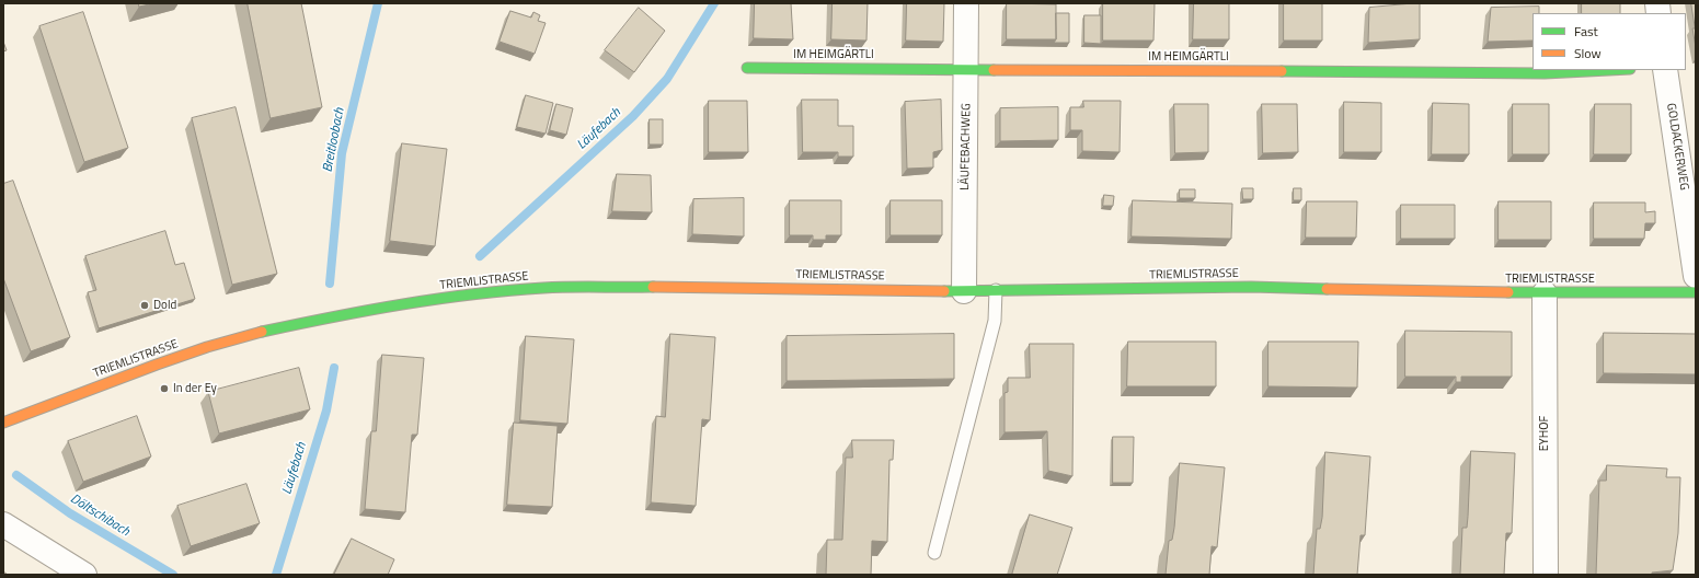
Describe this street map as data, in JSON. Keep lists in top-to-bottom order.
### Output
{
  "streets": {
    "street": [
      "IM HEIMGÄRTLI",
      "LÄUFEBACHWEG",
      "GOLDACKERWEG",
      "TRIEMLISTRASSE",
      "EYHOF"
    ]
  },
  "crossings": [
    ["IM HEIMGÄRTLI", "LÄUFEBACHWEG"],
    ["LÄUFEBACHWEG", "TRIEMLISTRASSE"],
    ["TRIEMLISTRASSE", "EYHOF"]
  ],
  "water": ["Läufebach", "Breitloobach", "Döltschibach"],
  "places": ["Dold", "In der Ey"],
  "legend": ["Fast", "Slow"]
}
